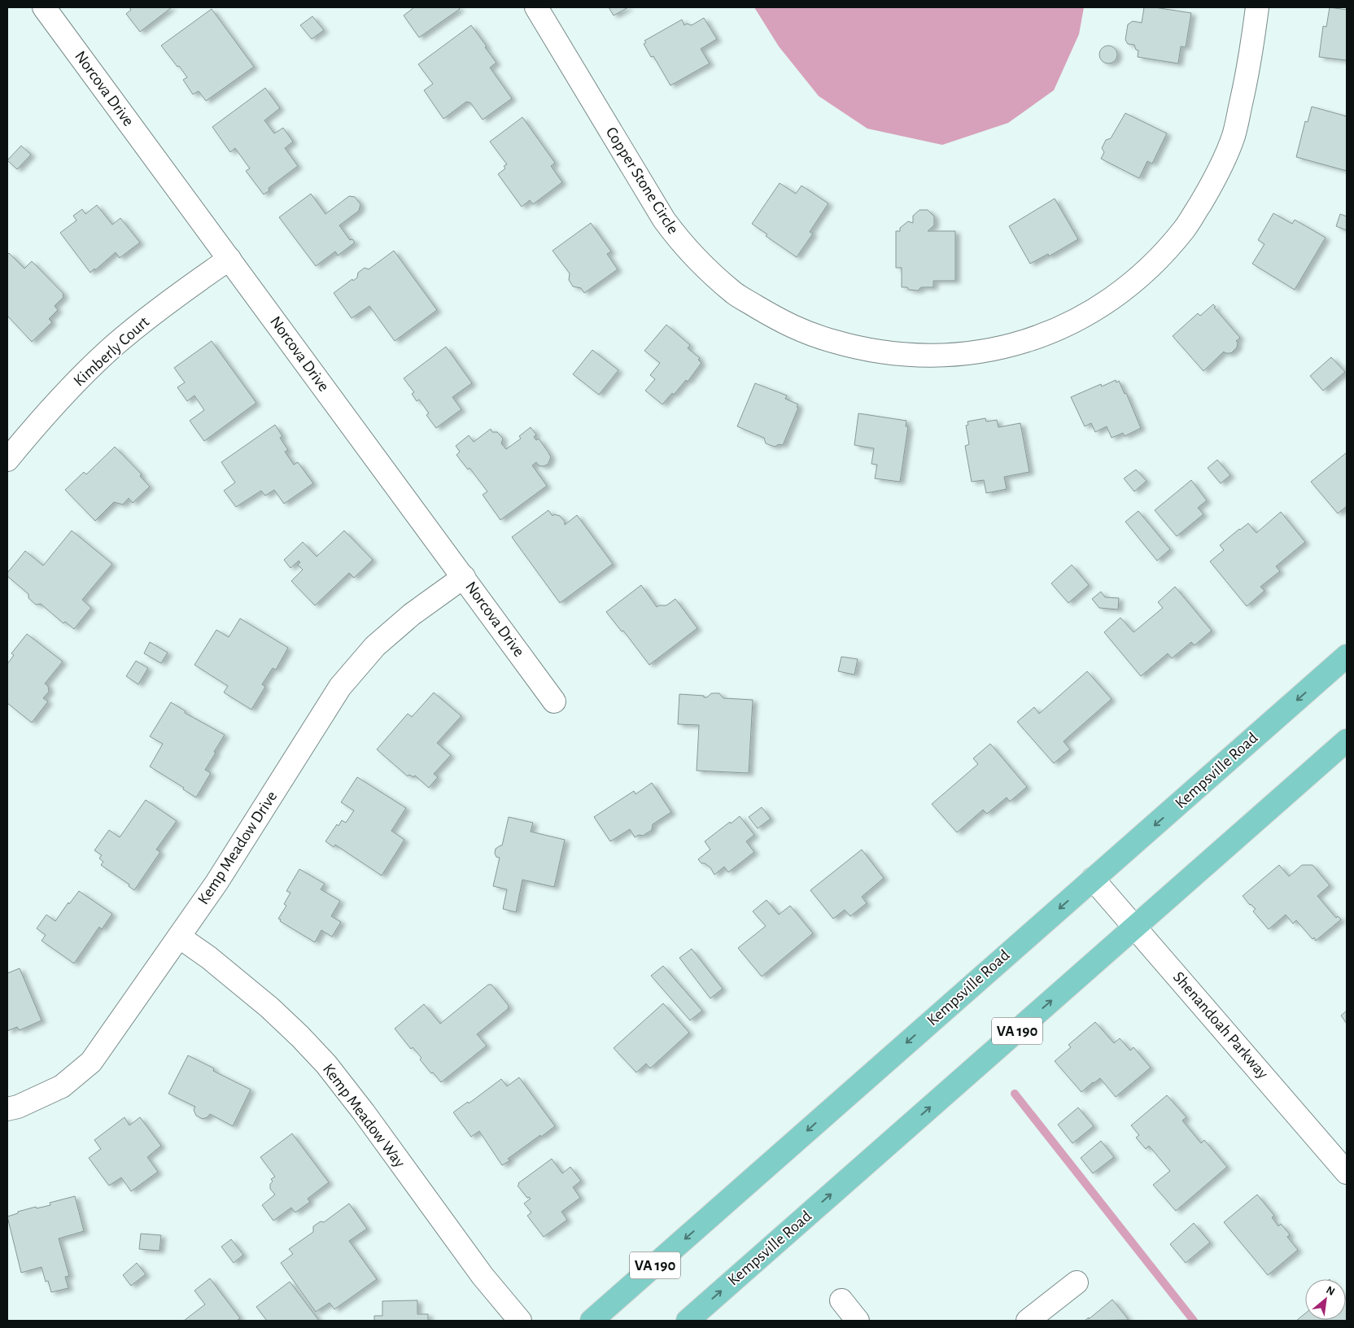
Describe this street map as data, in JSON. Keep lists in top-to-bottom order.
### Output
{
  "streets": {
    "main road": ["Kempsville Road", "VA 190"],
    "street": [
      "Norcova Drive",
      "Copper Stone Circle",
      "Kimberly Court",
      "Kemp Meadow Drive",
      "Shenandoah Parkway",
      "Kemp Meadow Way"
    ]
  },
  "crossings": [
    ["Norcova Drive", "Kimberly Court"],
    ["Norcova Drive", "Kemp Meadow Drive"],
    ["Kempsville Road", "Shenandoah Parkway"],
    ["Kemp Meadow Drive", "Kemp Meadow Way"]
  ],
  "north": "top right"
}
